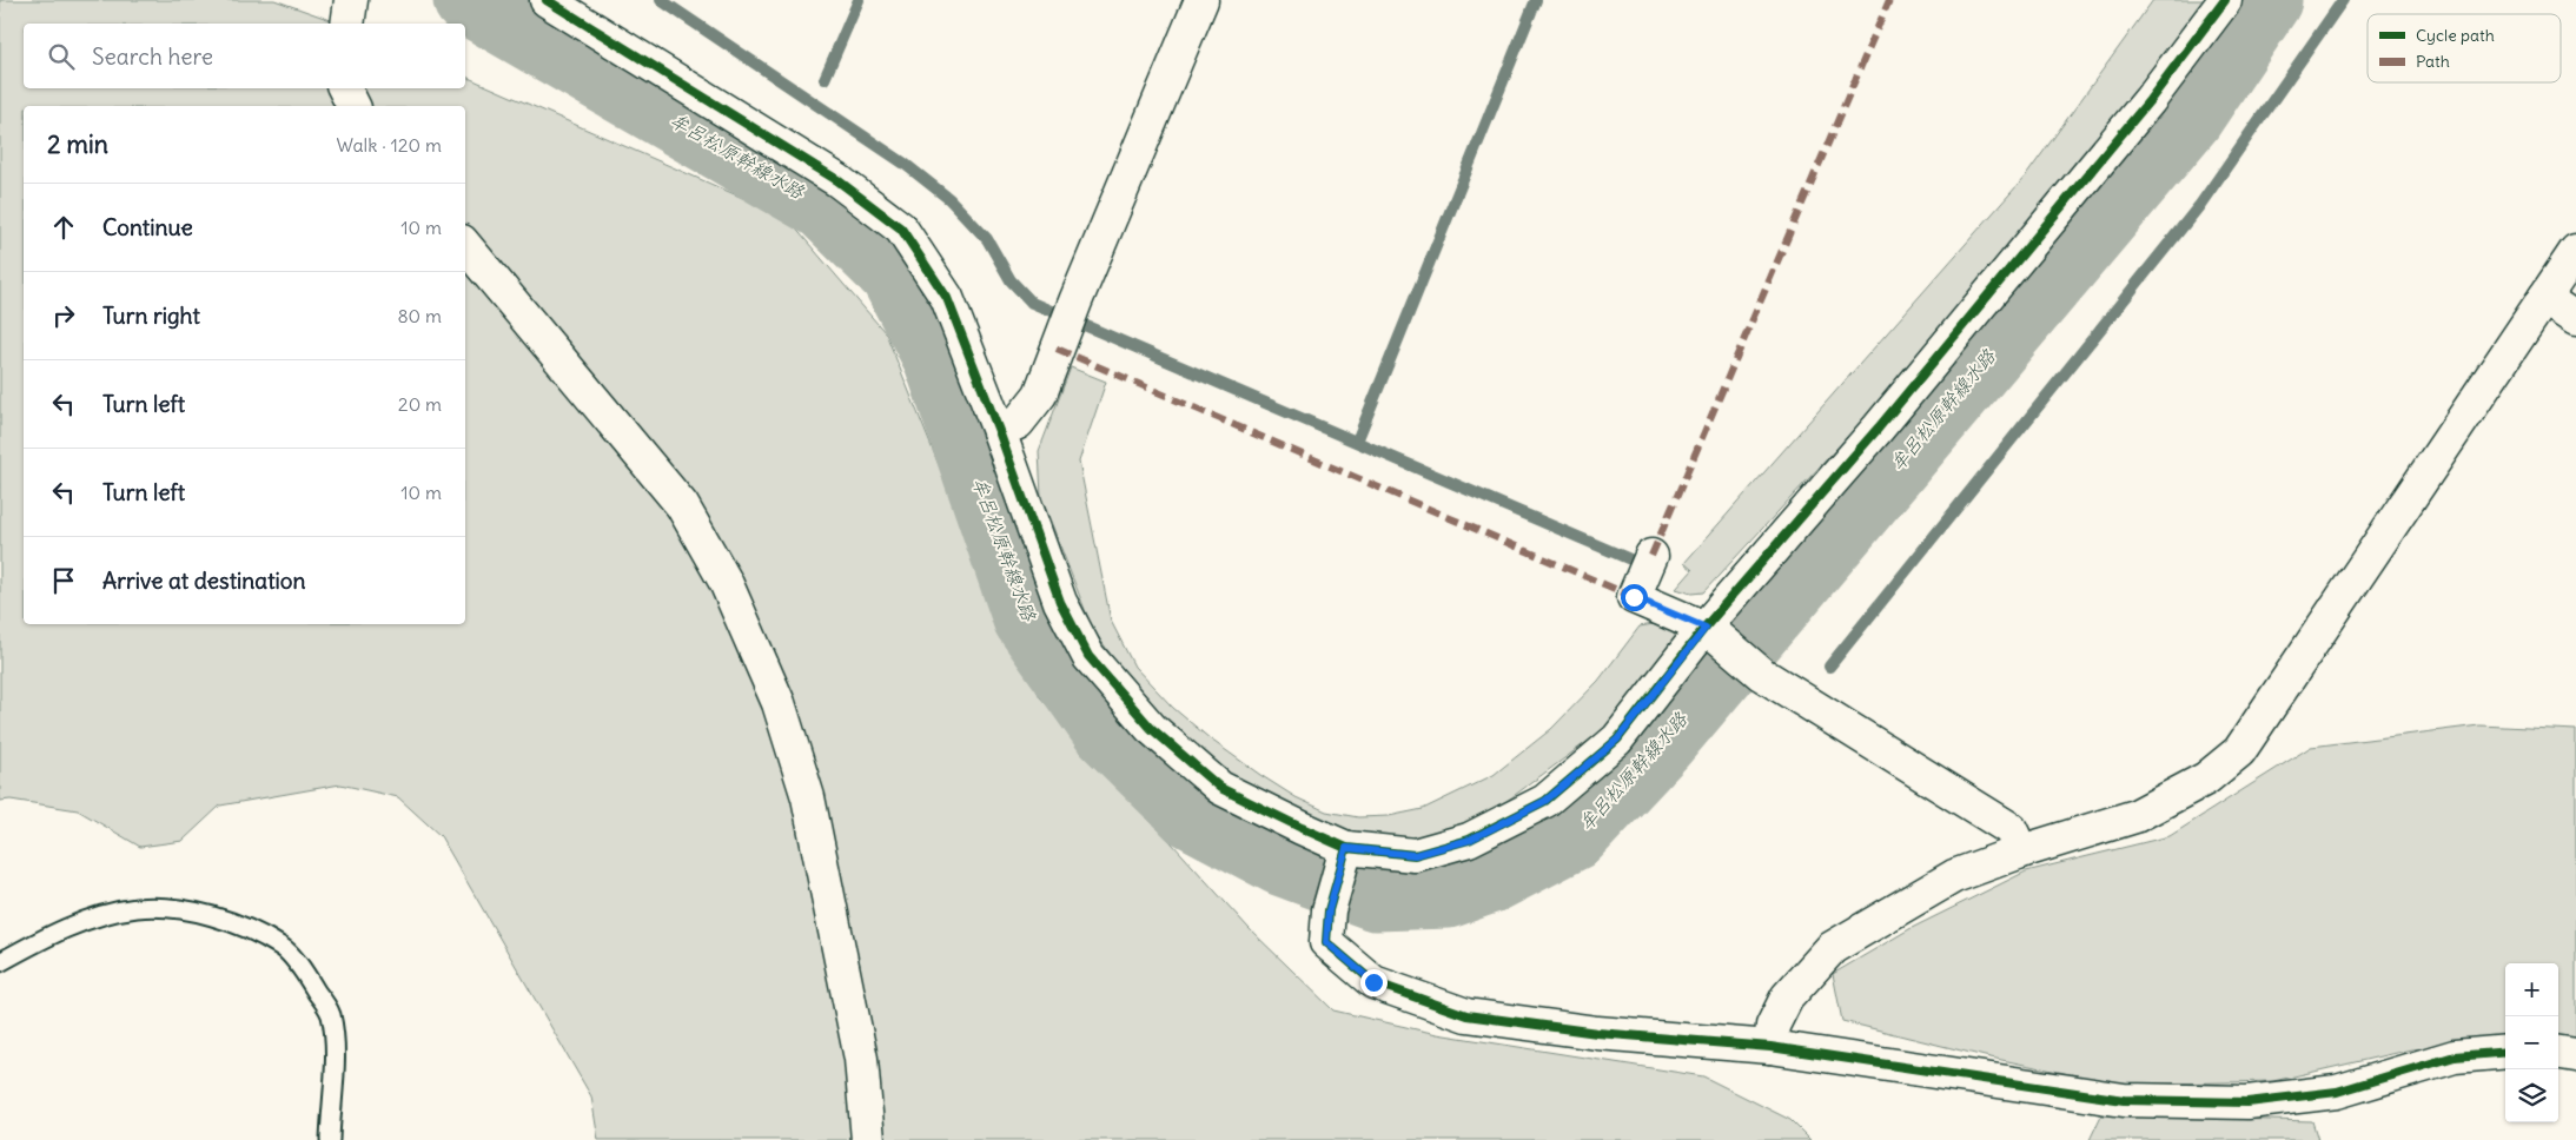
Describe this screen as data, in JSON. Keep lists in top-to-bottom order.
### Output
{
  "water": ["牟呂松原幹線水路"],
  "legend": ["Cycle path", "Path"],
  "page": {
    "search": "Search here",
    "heading": ["2 min", "Walk · 120 m"],
    "list": [
      ["Continue", "10 m"],
      ["Turn right", "80 m"],
      ["Turn left", "20 m"],
      ["Turn left", "10 m"],
      "Arrive at destination"
    ],
    "map_buttons": ["+", "−"]
  }
}
